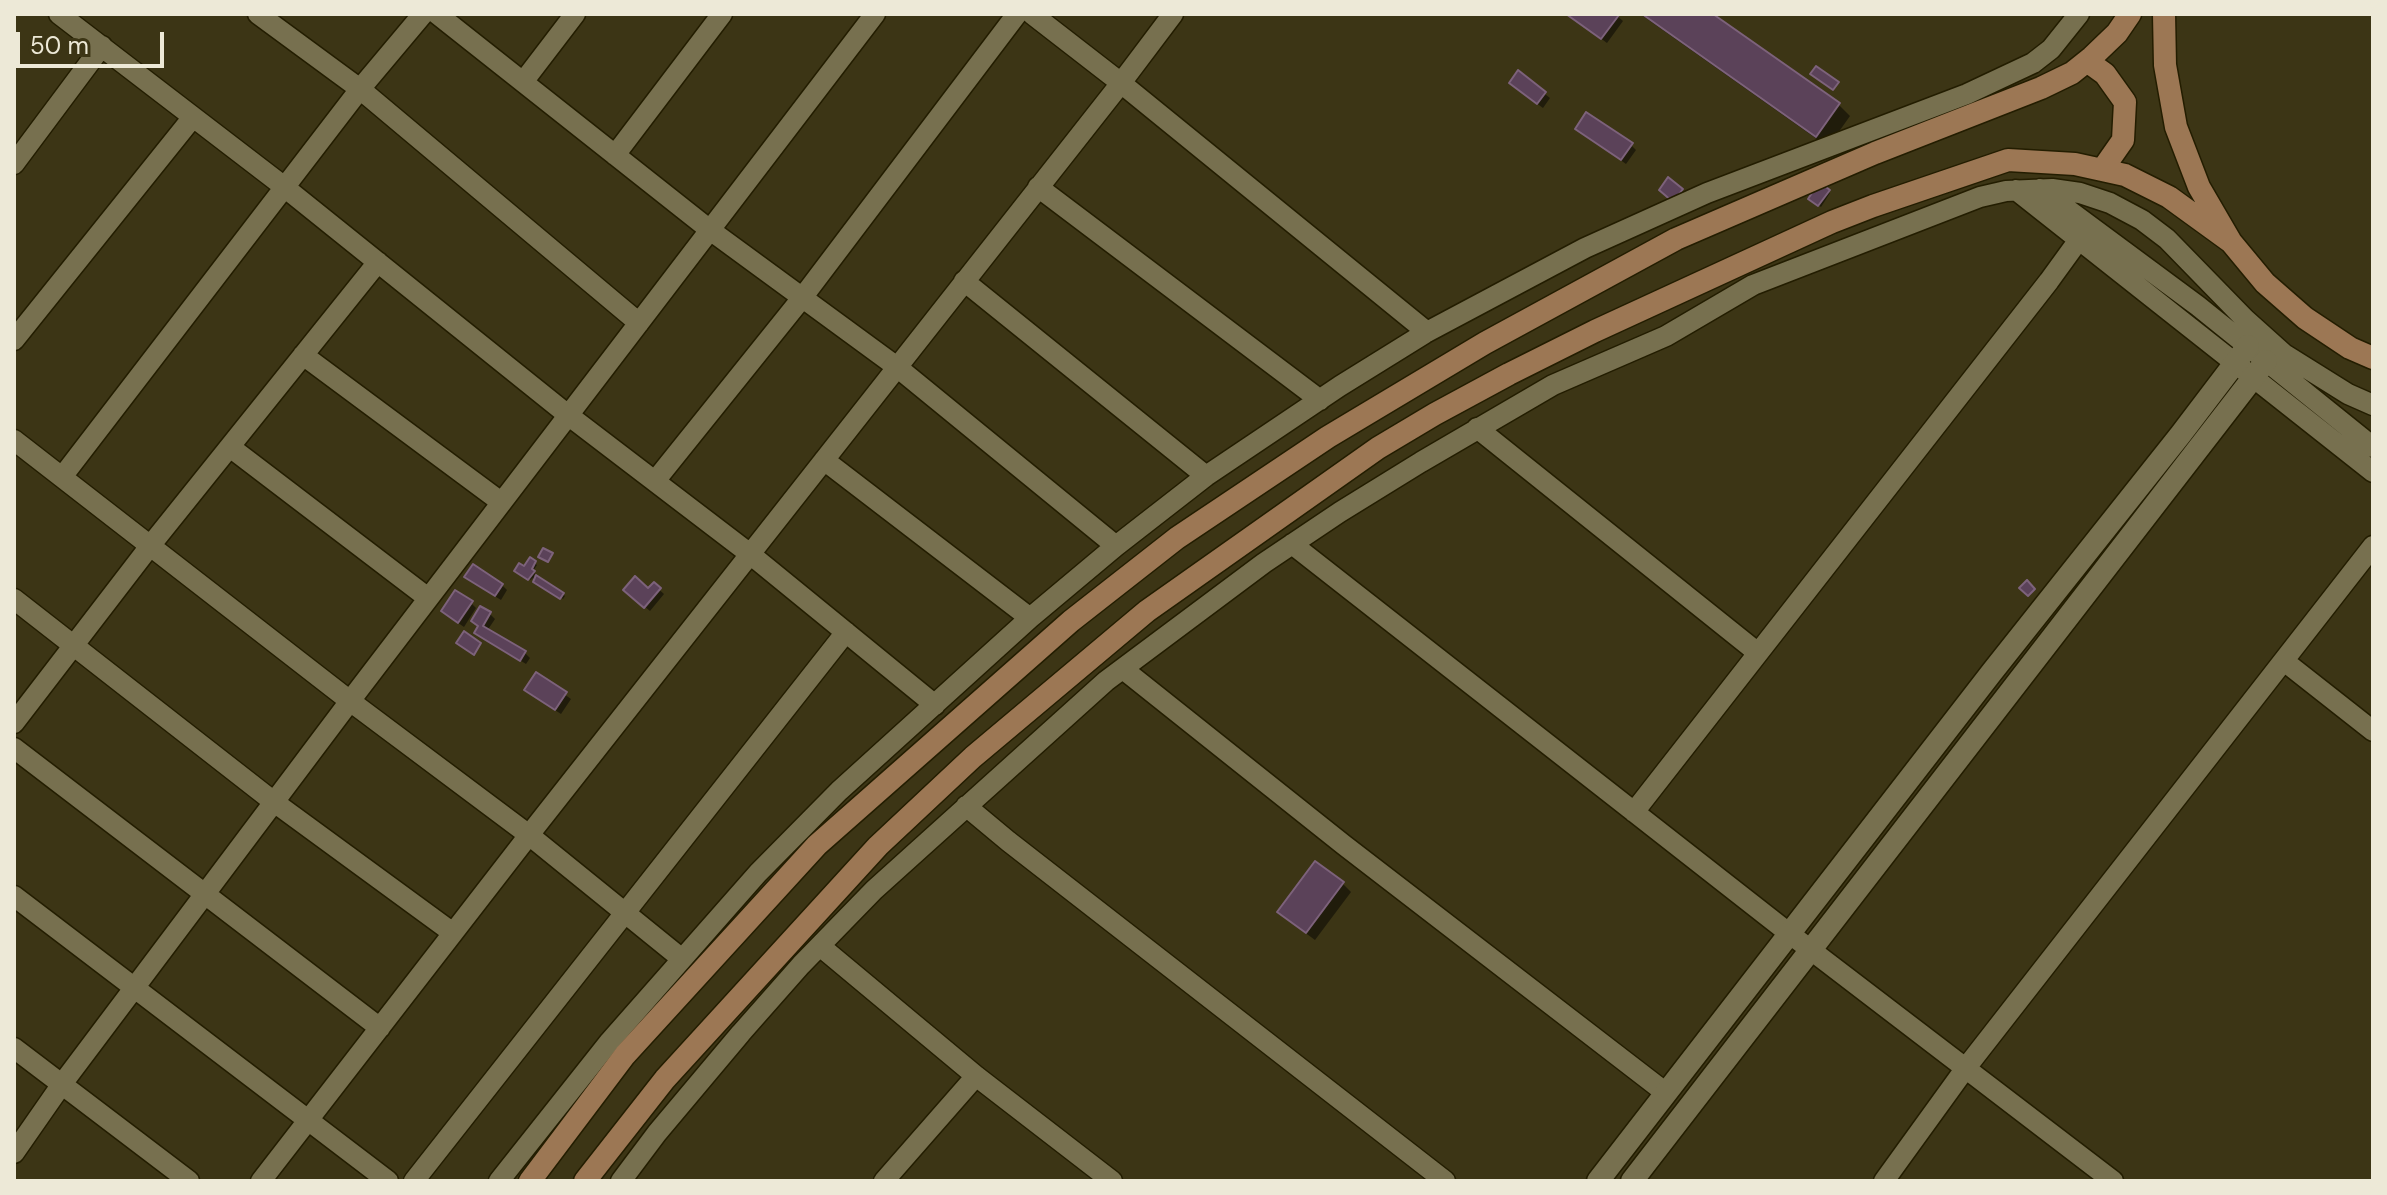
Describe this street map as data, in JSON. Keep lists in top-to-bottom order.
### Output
{
  "scale_bar": "50 m"
}
